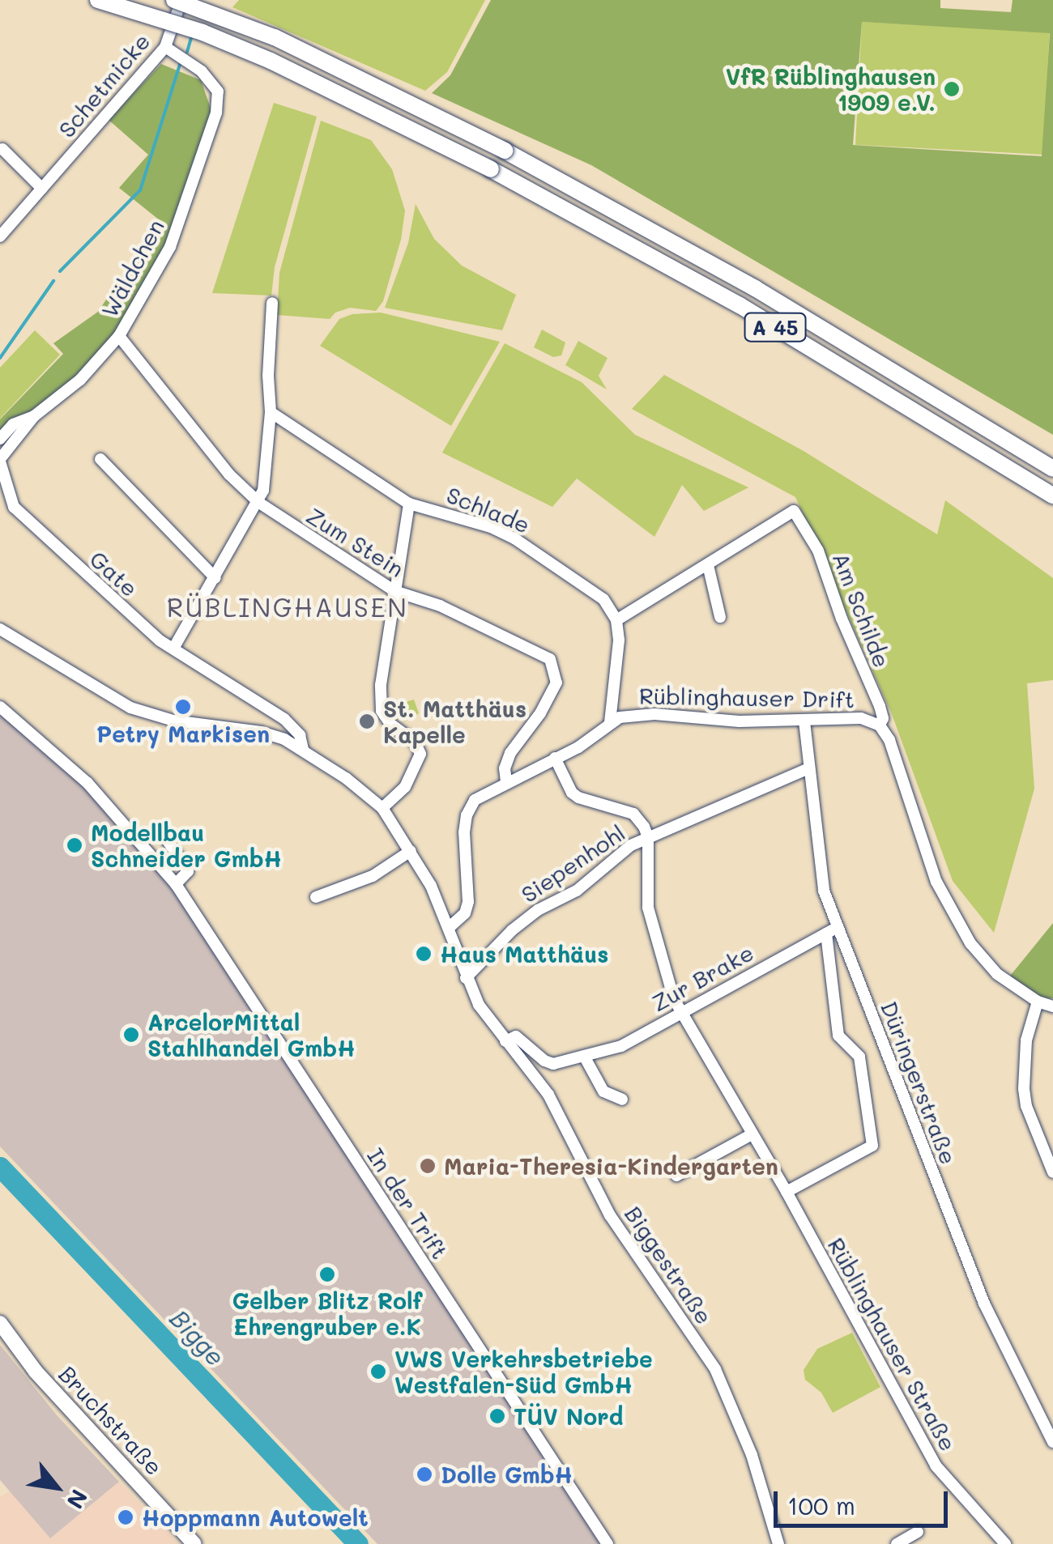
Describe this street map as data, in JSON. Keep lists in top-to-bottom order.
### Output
{
  "streets": {
    "highway": ["A 45"],
    "main road": ["Bruchstraße"],
    "street": [
      "Schetmicke",
      "Wäldchen",
      "Schlade",
      "Zum Stein",
      "Gate",
      "Am Schilde",
      "Rüblinghauser Drift",
      "Siepenhohl",
      "Zur Brake",
      "Düringerstraße",
      "In der Trift",
      "Biggestraße",
      "Rüblinghauser Straße"
    ]
  },
  "crossings": [
    ["Schetmicke", "Wäldchen"],
    ["Wäldchen", "Zum Stein"],
    ["Wäldchen", "Gate"],
    ["Schlade", "Rüblinghauser Drift"],
    ["Zum Stein", "Rüblinghauser Drift"],
    ["Gate", "Biggestraße"],
    ["Am Schilde", "Rüblinghauser Drift"],
    ["Rüblinghauser Drift", "Düringerstraße"],
    ["Rüblinghauser Drift", "Biggestraße"],
    ["Siepenhohl", "Düringerstraße"],
    ["Siepenhohl", "Biggestraße"],
    ["Siepenhohl", "Rüblinghauser Straße"],
    ["Zur Brake", "Düringerstraße"],
    ["Zur Brake", "Biggestraße"],
    ["Zur Brake", "Rüblinghauser Straße"],
    ["Düringerstraße", "Rüblinghauser Straße"]
  ],
  "districts": ["RÜBLINGHAUSEN"],
  "water": ["Bigge"],
  "places": [
    "VfR Rüblinghausen 1909 e.V.",
    "Petry Markisen",
    "St. Matthäus Kapelle",
    "Modellbau Schneider GmbH",
    "Haus Matthäus",
    "ArcelorMittal Stahlhandel GmbH",
    "Maria-Theresia-Kindergarten",
    "Gelber Blitz Rolf Ehrengruber e.K",
    "VWS Verkehrsbetriebe Westfalen-Süd GmbH",
    "TÜV Nord",
    "Dolle GmbH",
    "Hoppmann Autowelt"
  ],
  "scale_bar": "100 m",
  "north": "bottom right"
}
